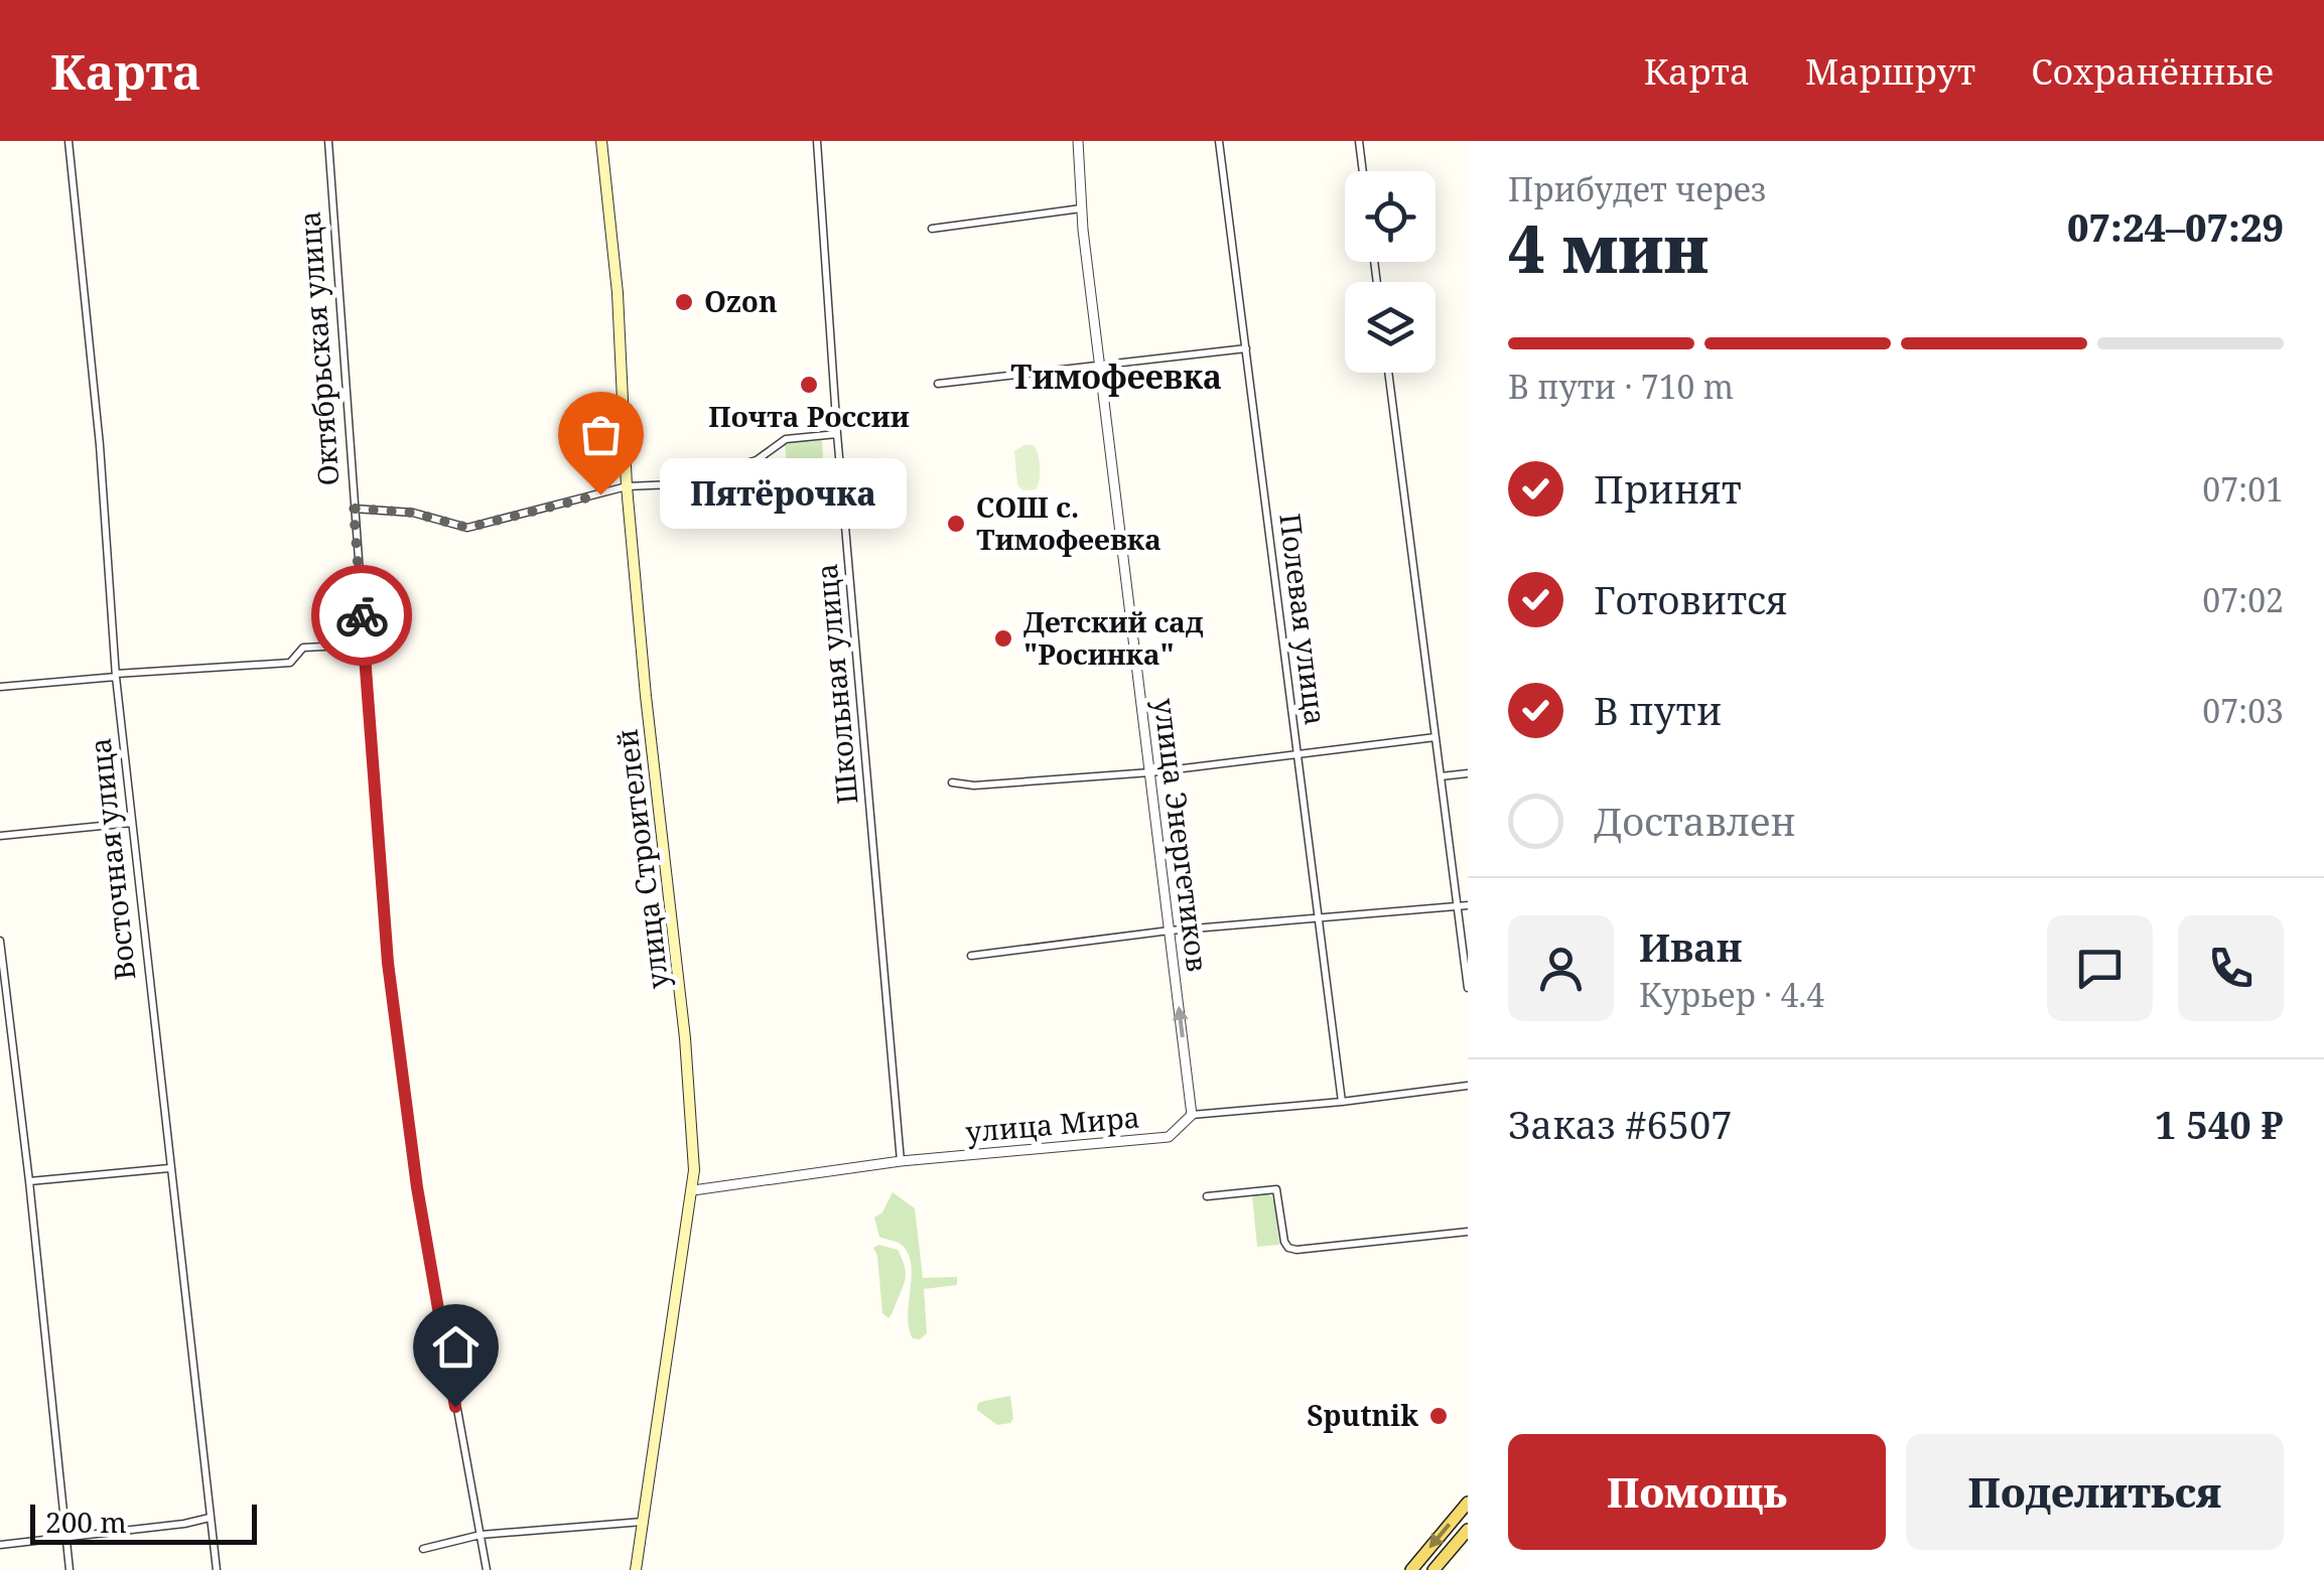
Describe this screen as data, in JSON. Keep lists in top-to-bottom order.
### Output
{
  "streets": {
    "main road": ["улица Строителей"],
    "street": [
      "Октябрьская улица",
      "Полевая улица",
      "Школьная улица",
      "улица Энергетиков",
      "Восточная улица",
      "улица Мира"
    ]
  },
  "crossings": [
    ["Полевая улица", "улица Мира"],
    ["Школьная улица", "улица Мира"],
    ["улица Энергетиков", "улица Мира"],
    ["улица Строителей", "улица Мира"]
  ],
  "districts": ["Тимофеевка"],
  "places": [
    "Ozon",
    "Почта России",
    "Пятёрочка",
    "СОШ с. Тимофеевка",
    "Детский сад \"Росинка\"",
    "Sputnik"
  ],
  "scale_bar": "200 m",
  "page": {
    "header": "Карта",
    "nav": ["Карта", "Маршрут", "Сохранённые"],
    "heading": ["4 мин", "Прибудет через", "07:24–07:29"],
    "panel": [
      "Иван",
      "Курьер · 4.4",
      "Заказ #6507",
      "1 540 ₽"
    ],
    "bar": "В пути · 710 m",
    "list": [
      ["Принят", "07:01"],
      ["Готовится", "07:02"],
      ["В пути", "07:03"],
      "Доставлен"
    ],
    "bubble": "Пятёрочка",
    "buttons": ["Помощь", "Поделиться"],
    "scale": "200 m"
  }
}
